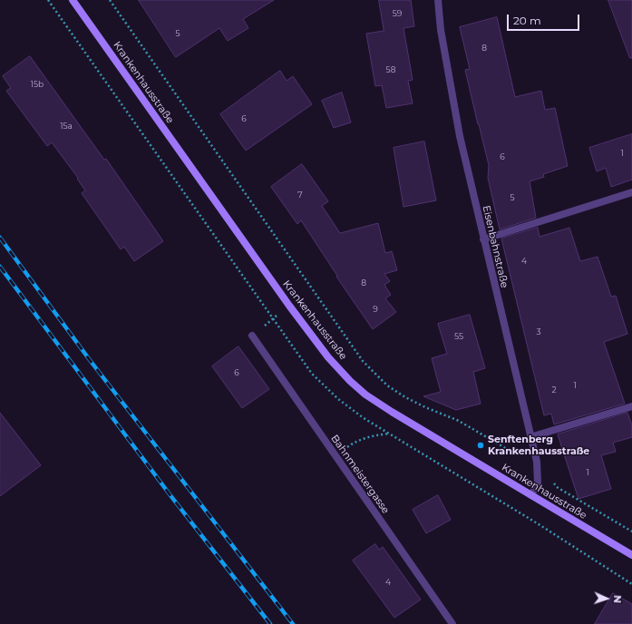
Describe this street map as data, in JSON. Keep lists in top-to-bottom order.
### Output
{
  "streets": {
    "main road": ["Krankenhausstraße"],
    "street": ["Eisenbahnstraße", "Bahnmeistergasse"]
  },
  "crossings": [
    ["Krankenhausstraße", "Eisenbahnstraße"]
  ],
  "places": ["Senftenberg Krankenhausstraße"],
  "house_numbers": [
    "59",
    "5",
    "8",
    "58",
    "15b",
    "6",
    "15a",
    "1",
    "6",
    "7",
    "5",
    "4",
    "8",
    "9",
    "3",
    "55",
    "6",
    "1",
    "2",
    "1",
    "4"
  ],
  "scale_bar": "20 m",
  "north": "right"
}
